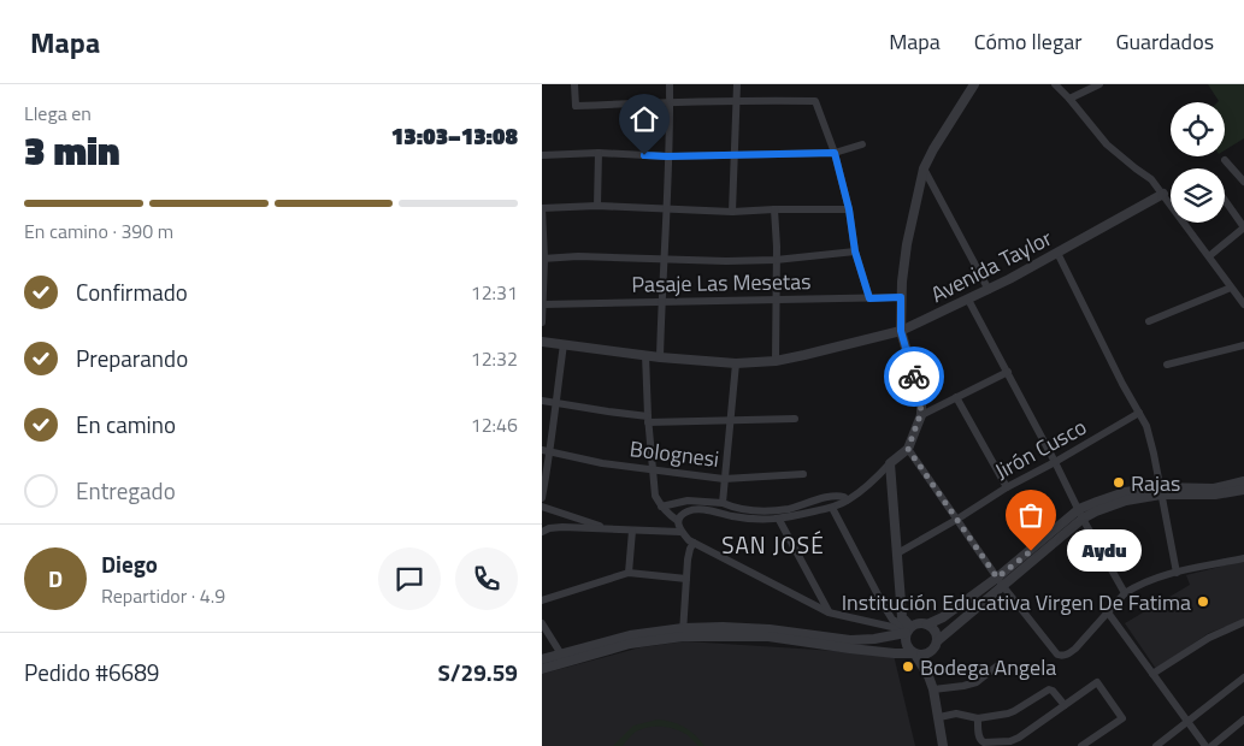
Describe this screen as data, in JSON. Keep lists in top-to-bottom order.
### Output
{
  "streets": {
    "street": [
      "Avenida Taylor",
      "Pasaje Las Mesetas",
      "Jirón Cusco",
      "Bolognesi"
    ]
  },
  "districts": ["SAN JOSÉ"],
  "places": [
    "Rajas",
    "Aydu",
    "Institución Educativa Virgen De Fatima",
    "Bodega Angela"
  ],
  "page": {
    "header": "Mapa",
    "nav": ["Mapa", "Cómo llegar", "Guardados"],
    "heading": ["3 min", "Llega en", "13:03–13:08"],
    "panel": [
      "Diego",
      "Repartidor · 4.9",
      "Pedido #6689",
      "S/29.59"
    ],
    "bar": "En camino · 390 m",
    "list": [
      ["Confirmado", "12:31"],
      ["Preparando", "12:32"],
      ["En camino", "12:46"],
      "Entregado"
    ],
    "bubble": "Aydu",
    "round": "D"
  }
}
